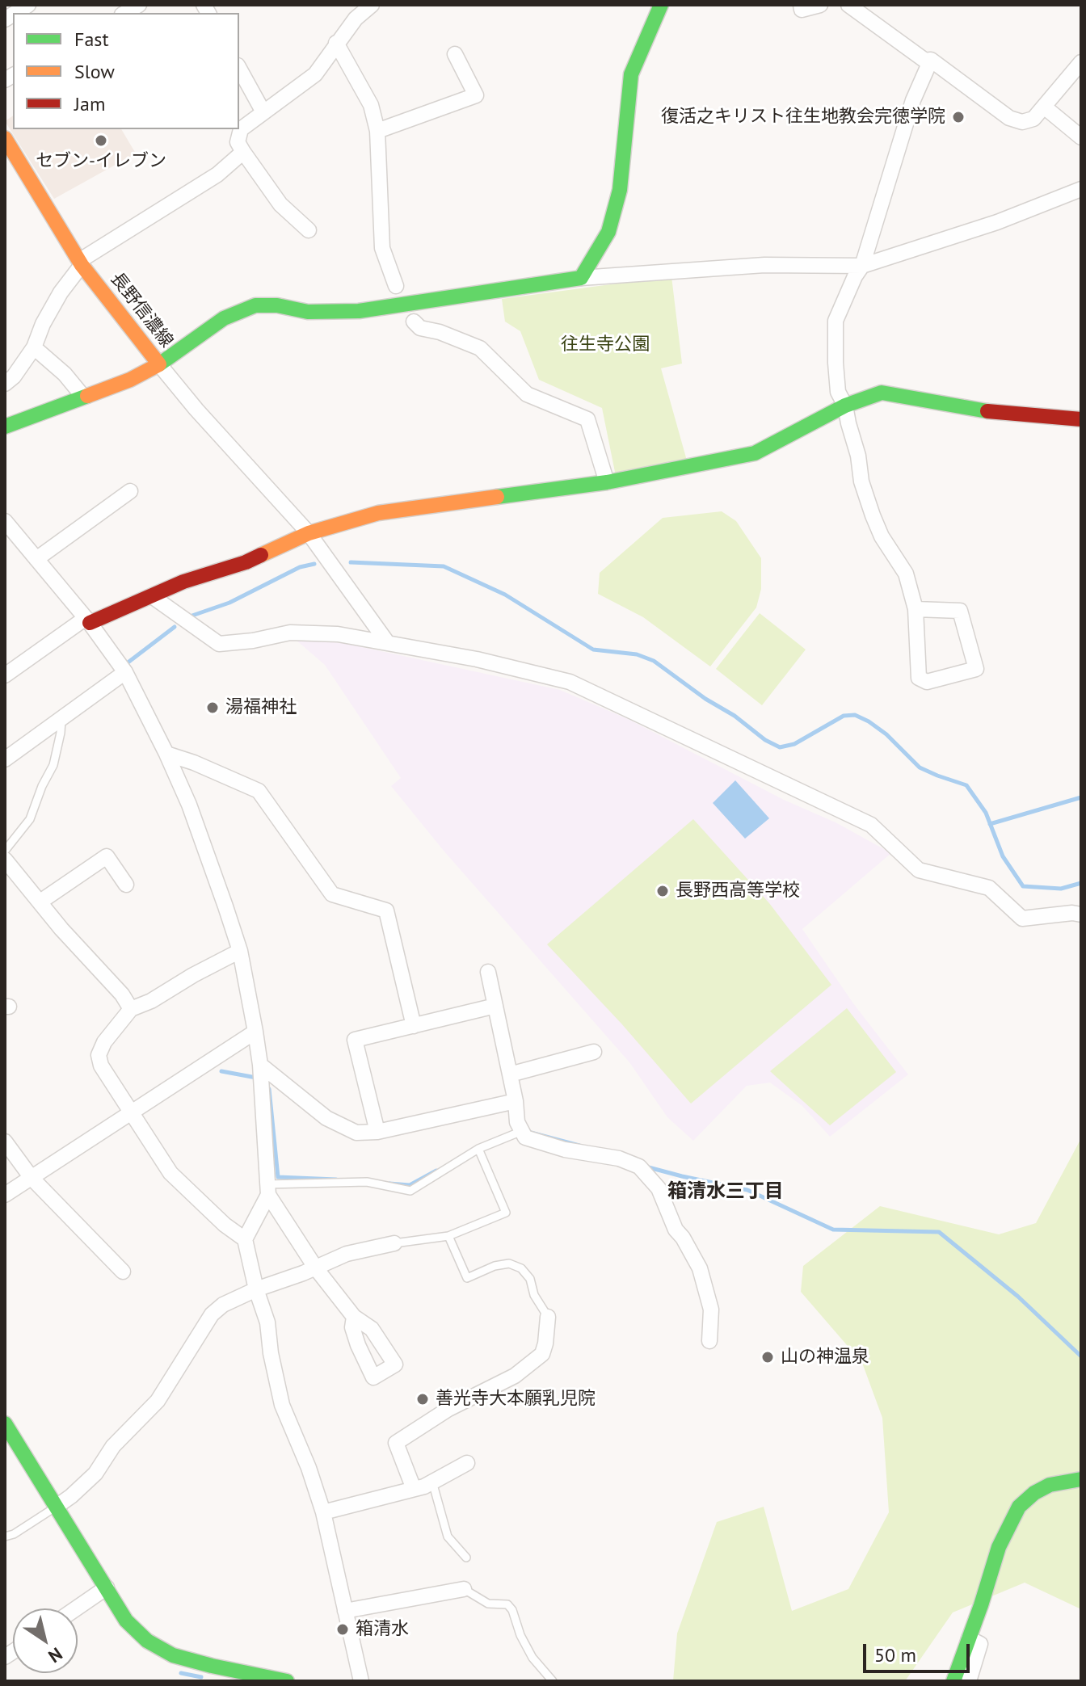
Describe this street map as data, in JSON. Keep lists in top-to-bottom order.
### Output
{
  "streets": {
    "street": ["長野信濃線"]
  },
  "districts": ["箱清水三丁目"],
  "parks": ["往生寺公園"],
  "places": [
    "復活之キリスト往生地教会完徳学院",
    "セブン-イレブン",
    "湯福神社",
    "長野西高等学校",
    "山の神温泉",
    "善光寺大本願乳児院",
    "箱清水"
  ],
  "legend": ["Fast", "Slow", "Jam"],
  "scale_bar": "50 m",
  "north": "bottom right"
}
